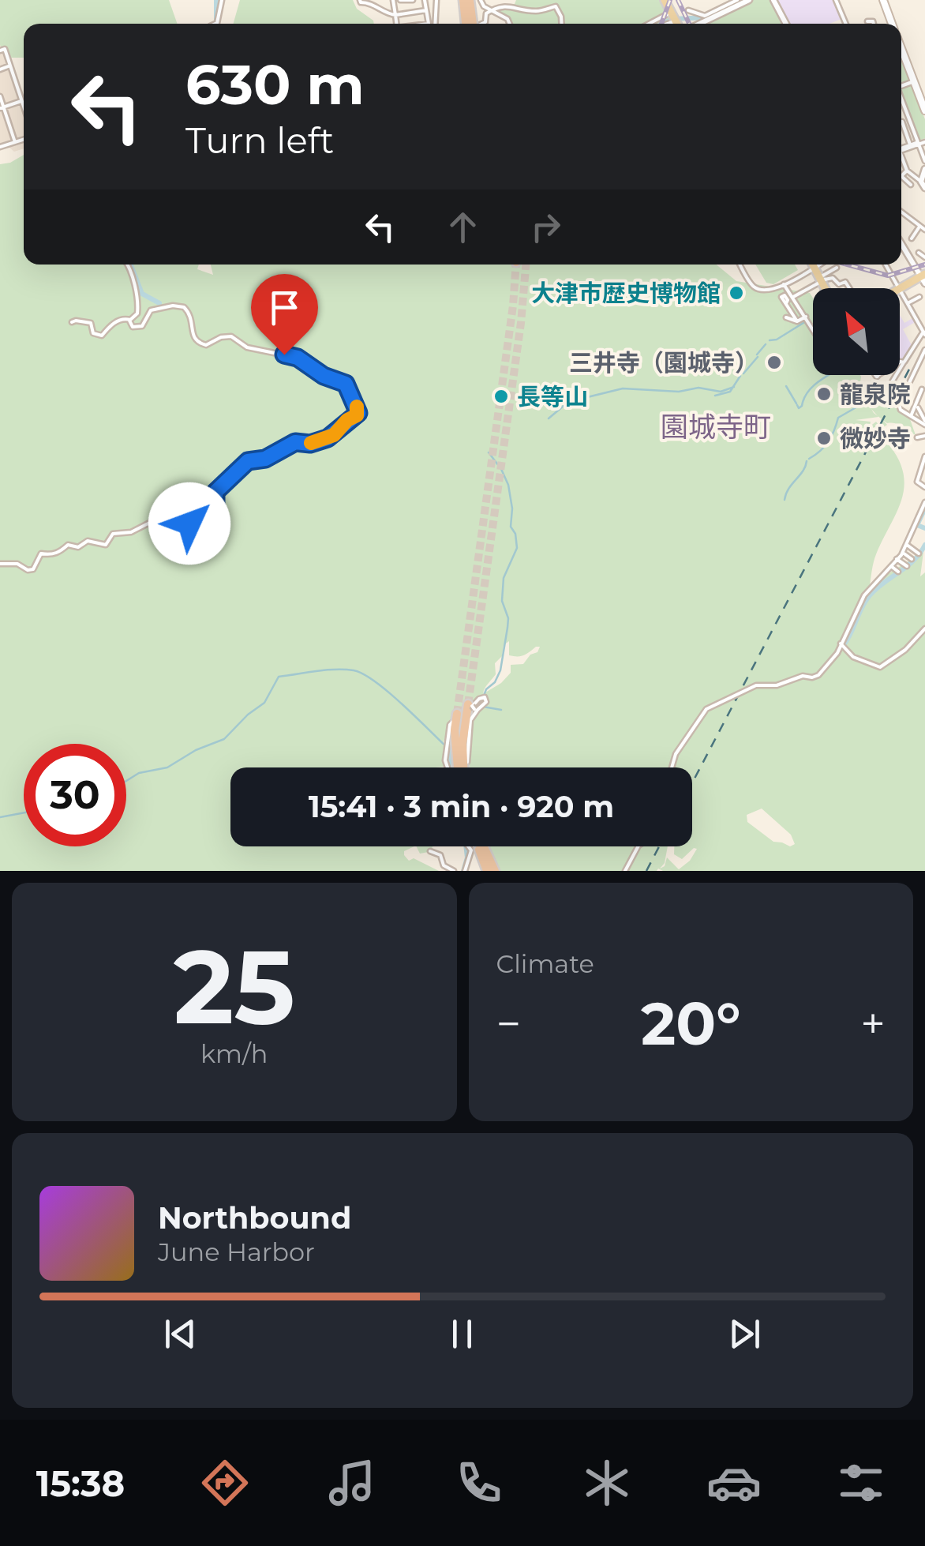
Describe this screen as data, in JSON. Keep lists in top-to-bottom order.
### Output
{
  "districts": ["園城寺町"],
  "places": [
    "大津市歴史博物館",
    "三井寺（園城寺）",
    "龍泉院",
    "長等山",
    "微妙寺"
  ],
  "north": "top left",
  "page": {
    "turn": ["630 m", "Turn left"],
    "limit": "30",
    "trip": "15:41 · 3 min · 920 m",
    "tile": [
      ["25", "km/h"],
      "Climate"
    ],
    "heat": ["−", "20°", "+"],
    "song": ["Northbound", "June Harbor"],
    "tabs": "15:38"
  }
}
